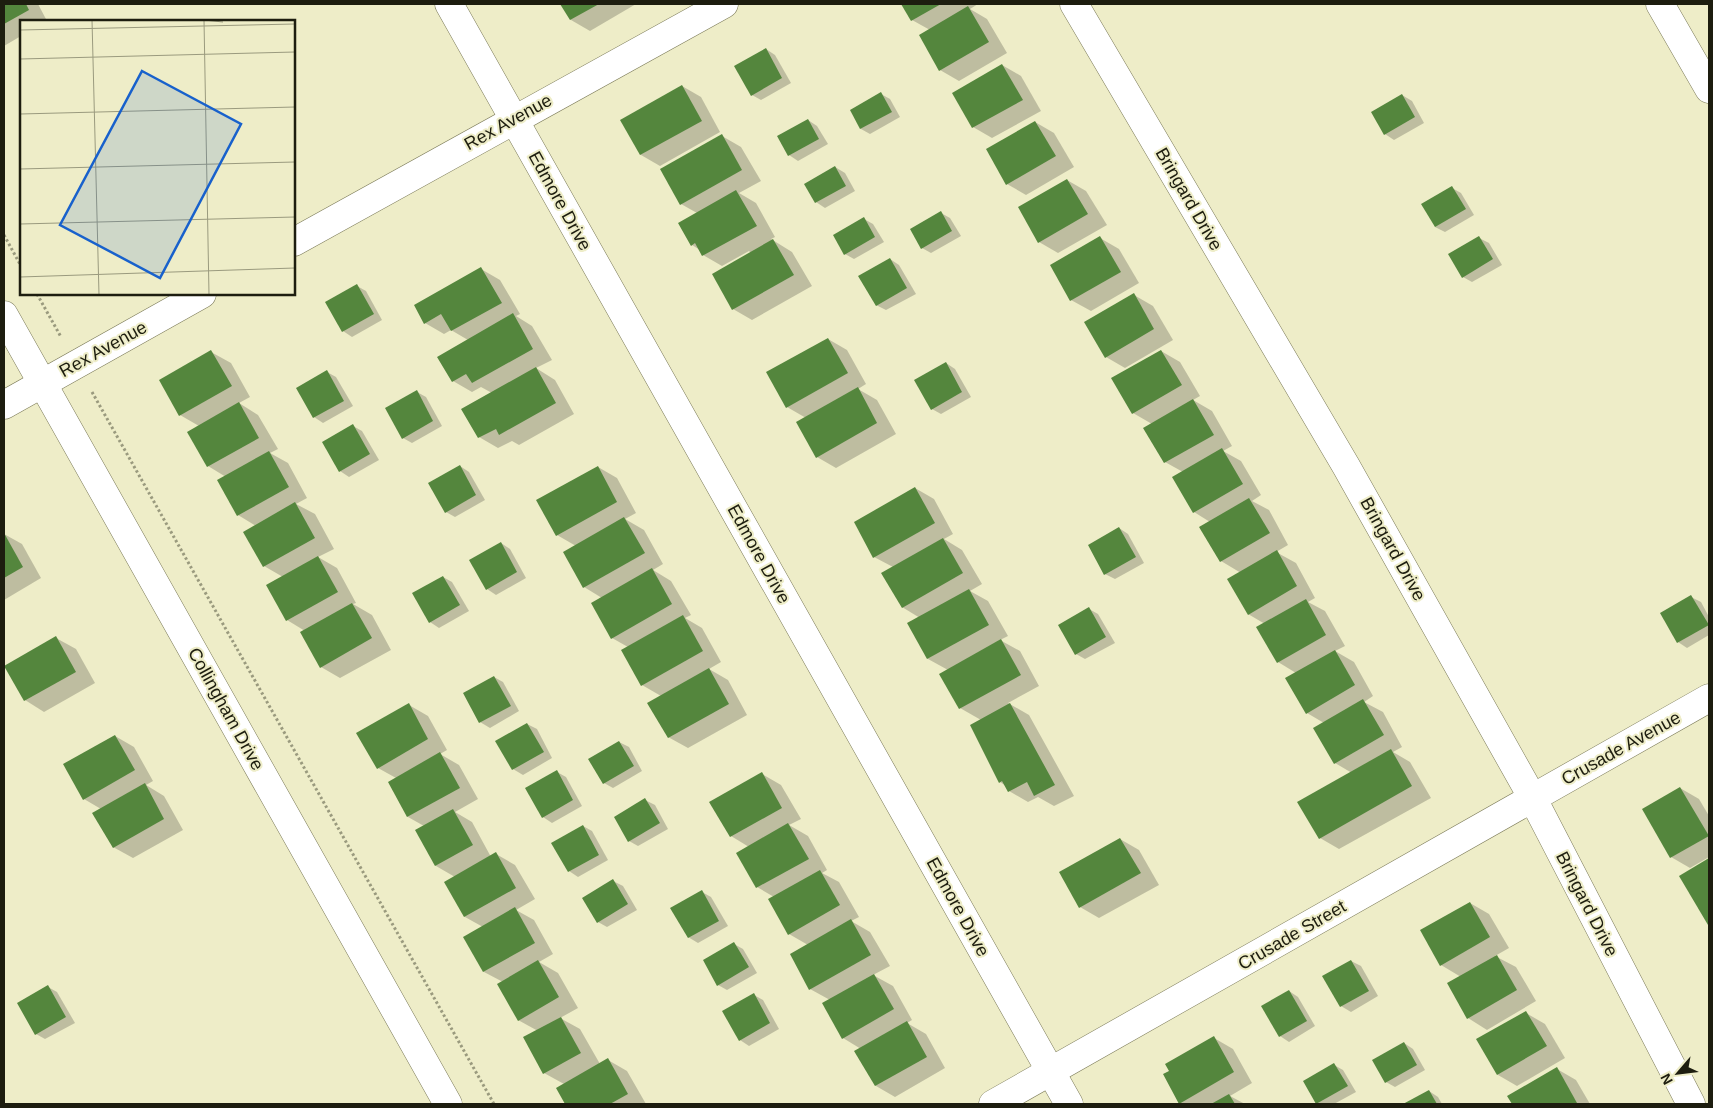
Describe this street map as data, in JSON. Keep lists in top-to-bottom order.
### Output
{
  "streets": {
    "street": [
      "Rex Avenue",
      "Bringard Drive",
      "Edmore Drive",
      "Collingham Drive",
      "Crusade Avenue",
      "Crusade Street"
    ]
  },
  "crossings": [
    ["Rex Avenue", "Edmore Drive"],
    ["Rex Avenue", "Collingham Drive"],
    ["Bringard Drive", "Crusade Avenue"],
    ["Bringard Drive", "Crusade Street"],
    ["Edmore Drive", "Crusade Street"],
    ["Crusade Avenue", "Crusade Street"]
  ],
  "north": "bottom left"
}
